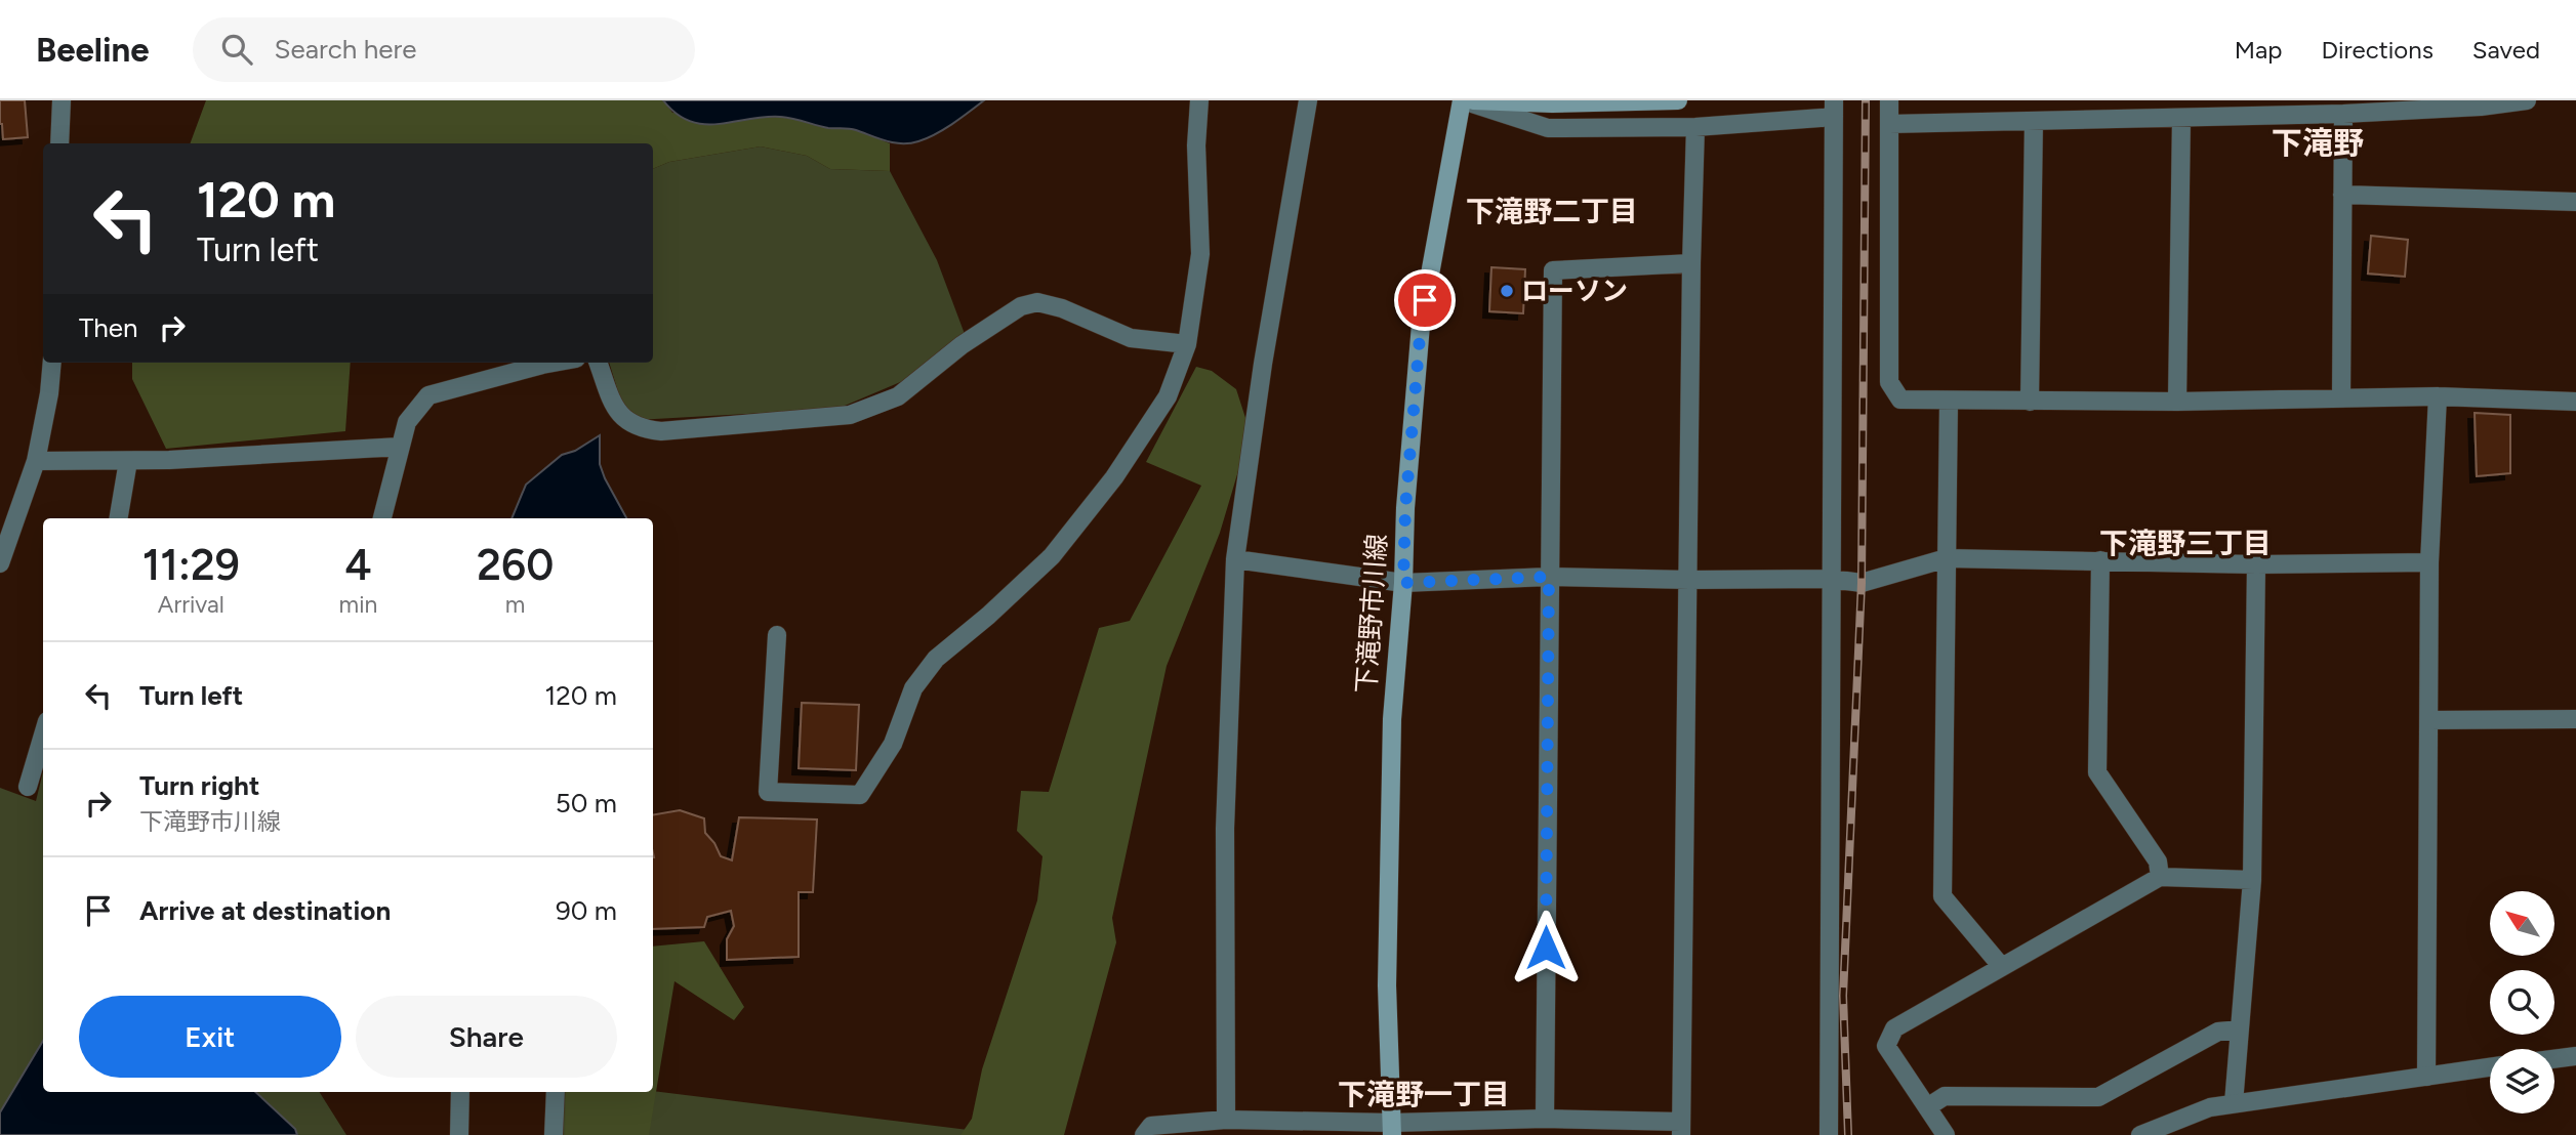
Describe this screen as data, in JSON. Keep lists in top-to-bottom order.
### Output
{
  "streets": {
    "main road": ["下滝野市川線"]
  },
  "districts": [
    "下滝野",
    "下滝野二丁目",
    "下滝野三丁目",
    "下滝野一丁目"
  ],
  "places": ["ローソン"],
  "north": "top left",
  "page": {
    "header": "Beeline",
    "search": "Search here",
    "nav": ["Map", "Directions", "Saved"],
    "turn": ["120 m", "Turn left"],
    "then": "Then",
    "eta": [
      "11:29",
      "Arrival",
      "4",
      "min",
      "260",
      "m"
    ],
    "list": [
      {
        "name": "Turn left",
        "value": "120 m"
      },
      {
        "name": "Turn right",
        "note": "下滝野市川線",
        "value": "50 m"
      },
      {
        "name": "Arrive at destination",
        "value": "90 m"
      }
    ],
    "buttons": ["Exit", "Share"]
  }
}
